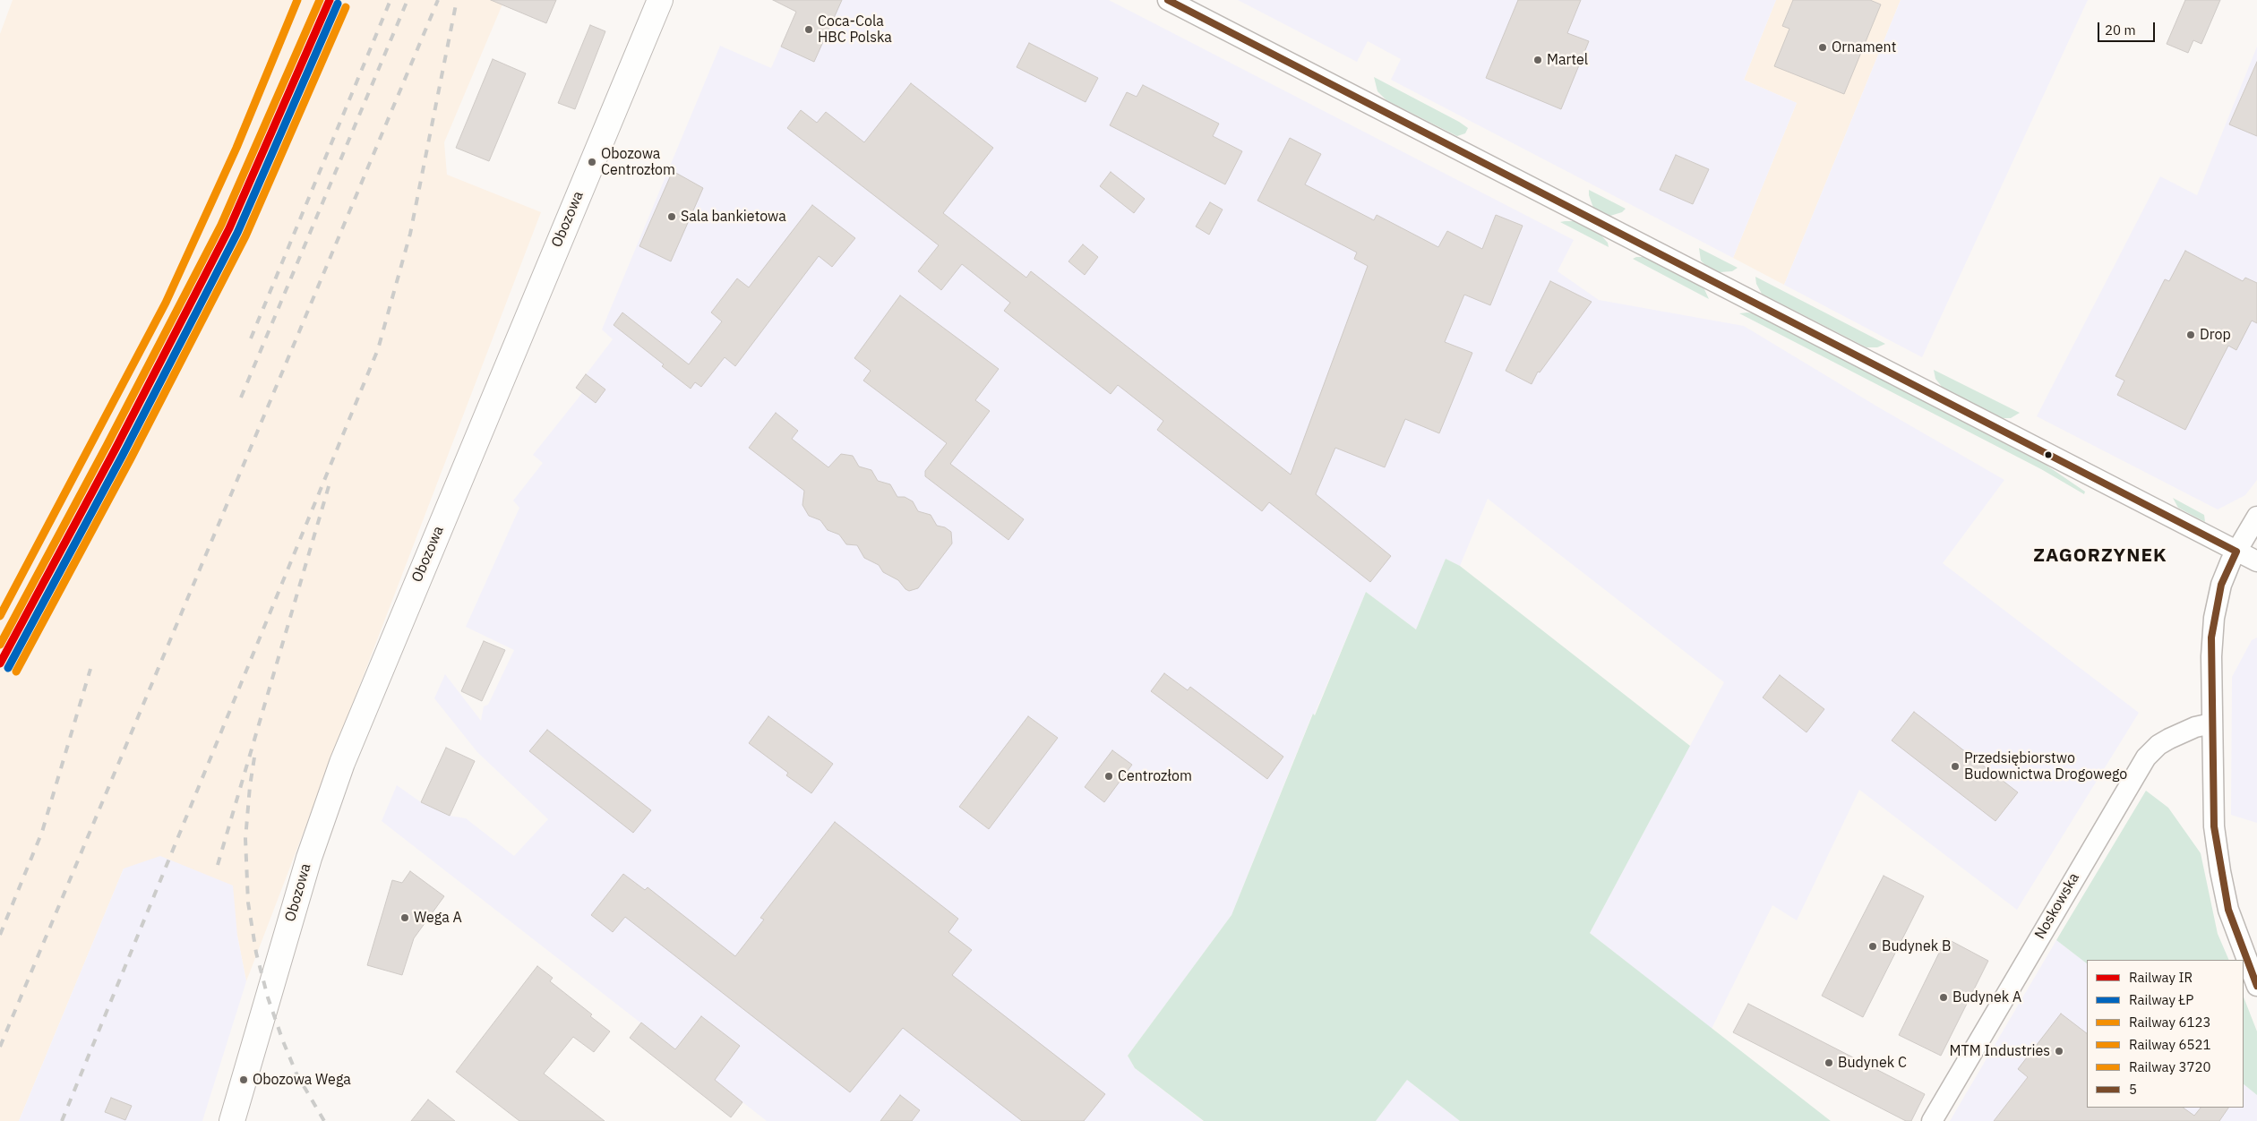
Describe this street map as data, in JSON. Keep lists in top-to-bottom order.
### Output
{
  "streets": {
    "street": ["Obozowa", "Noskowska"]
  },
  "districts": ["ZAGORZYNEK"],
  "places": [
    "Coca-Cola HBC Polska",
    "Ornament",
    "Martel",
    "Obozowa Centrozłom",
    "Sala bankietowa",
    "Drop",
    "Przedsiębiorstwo Budownictwa Drogowego",
    "Centrozłom",
    "Wega A",
    "Budynek B",
    "Budynek A",
    "MTM Industries",
    "Budynek C",
    "Obozowa Wega"
  ],
  "lines": [
    "rail line IR",
    "rail line 6123",
    "rail line 3720",
    "transit line 5",
    "rail line ŁP",
    "rail line 6521"
  ],
  "legend": [
    "Railway IR",
    "Railway ŁP",
    "Railway 6123",
    "Railway 6521",
    "Railway 3720",
    "5"
  ],
  "scale_bar": "20 m"
}
